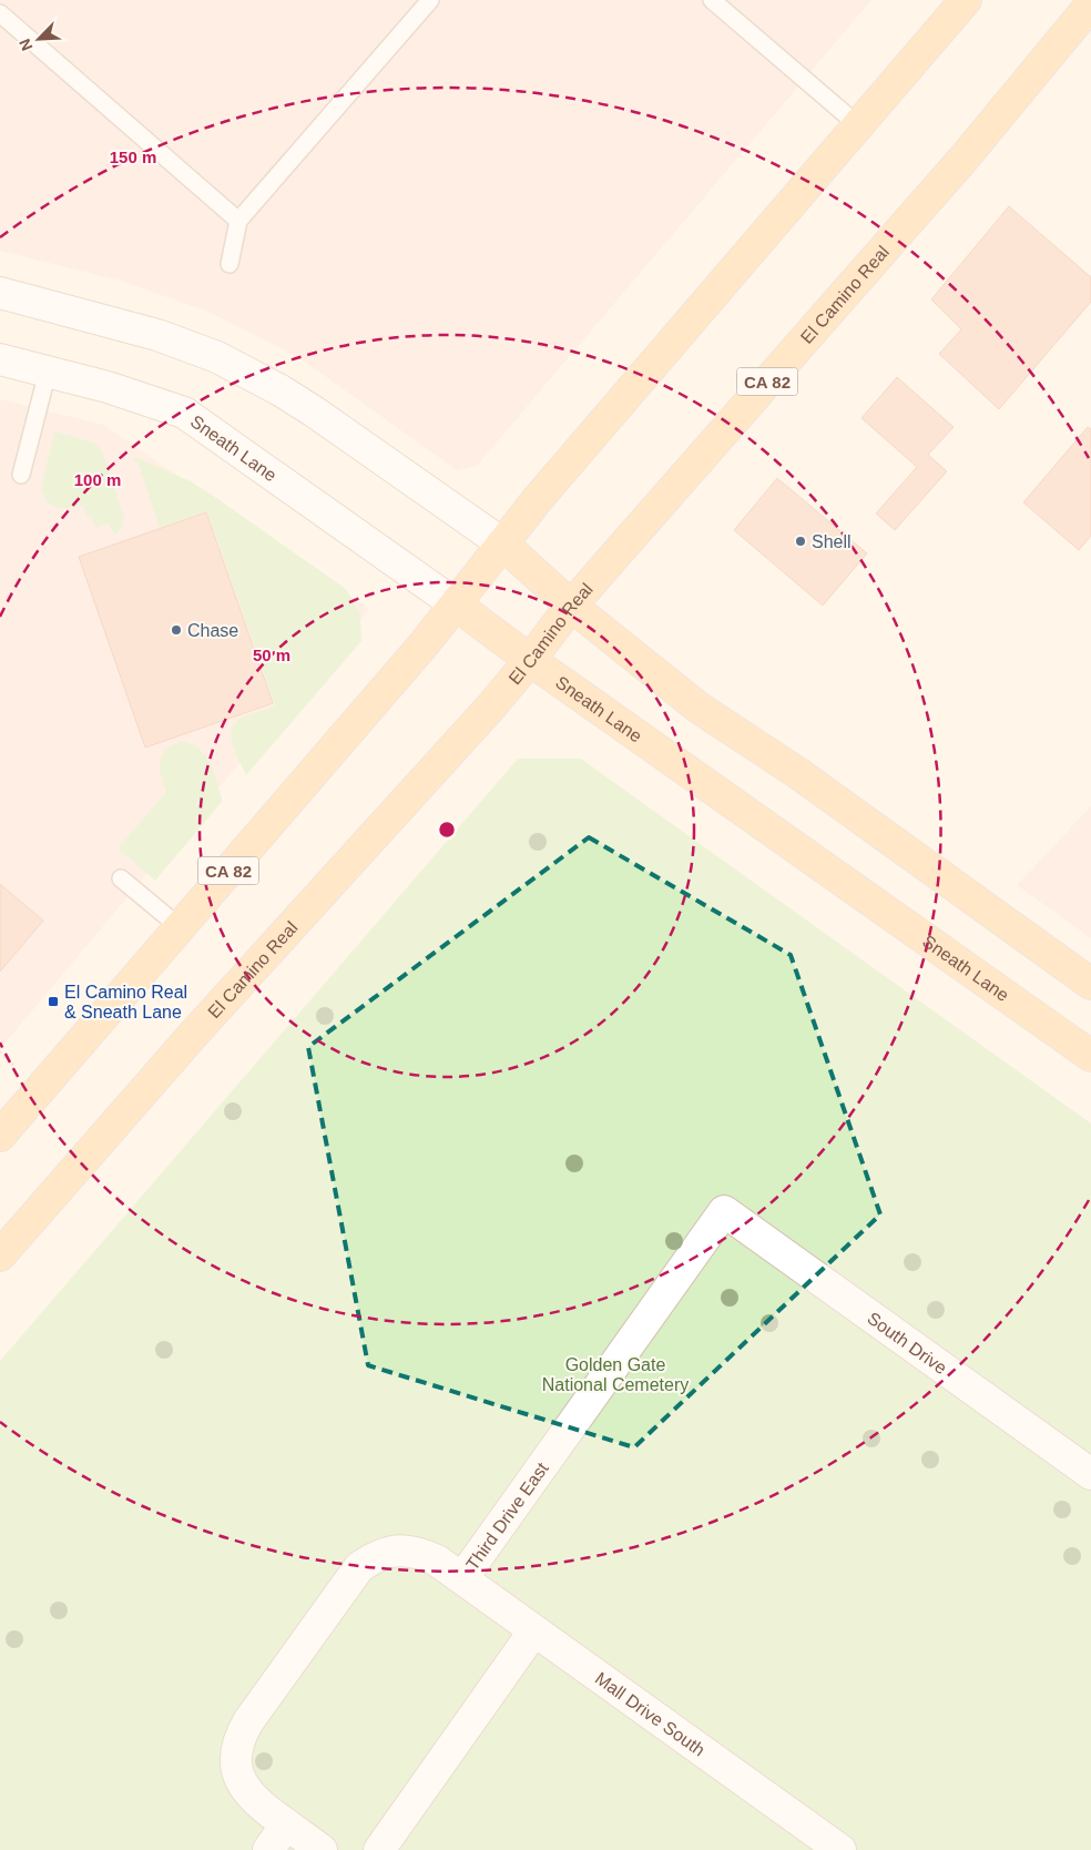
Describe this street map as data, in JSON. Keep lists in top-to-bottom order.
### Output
{
  "streets": {
    "main road": ["El Camino Real", "CA 82", "Sneath Lane"],
    "street": ["South Drive", "Third Drive East", "Mall Drive South"]
  },
  "crossings": [
    ["El Camino Real", "Sneath Lane"],
    ["CA 82", "Sneath Lane"],
    ["South Drive", "Third Drive East"],
    ["Third Drive East", "Mall Drive South"]
  ],
  "parks": ["Golden Gate National Cemetery"],
  "places": {
    "other": ["Shell", "Chase"],
    "transit": ["El Camino Real & Sneath Lane"]
  },
  "north": "bottom left",
  "rings": ["150 m", "100 m", "50 m"]
}
